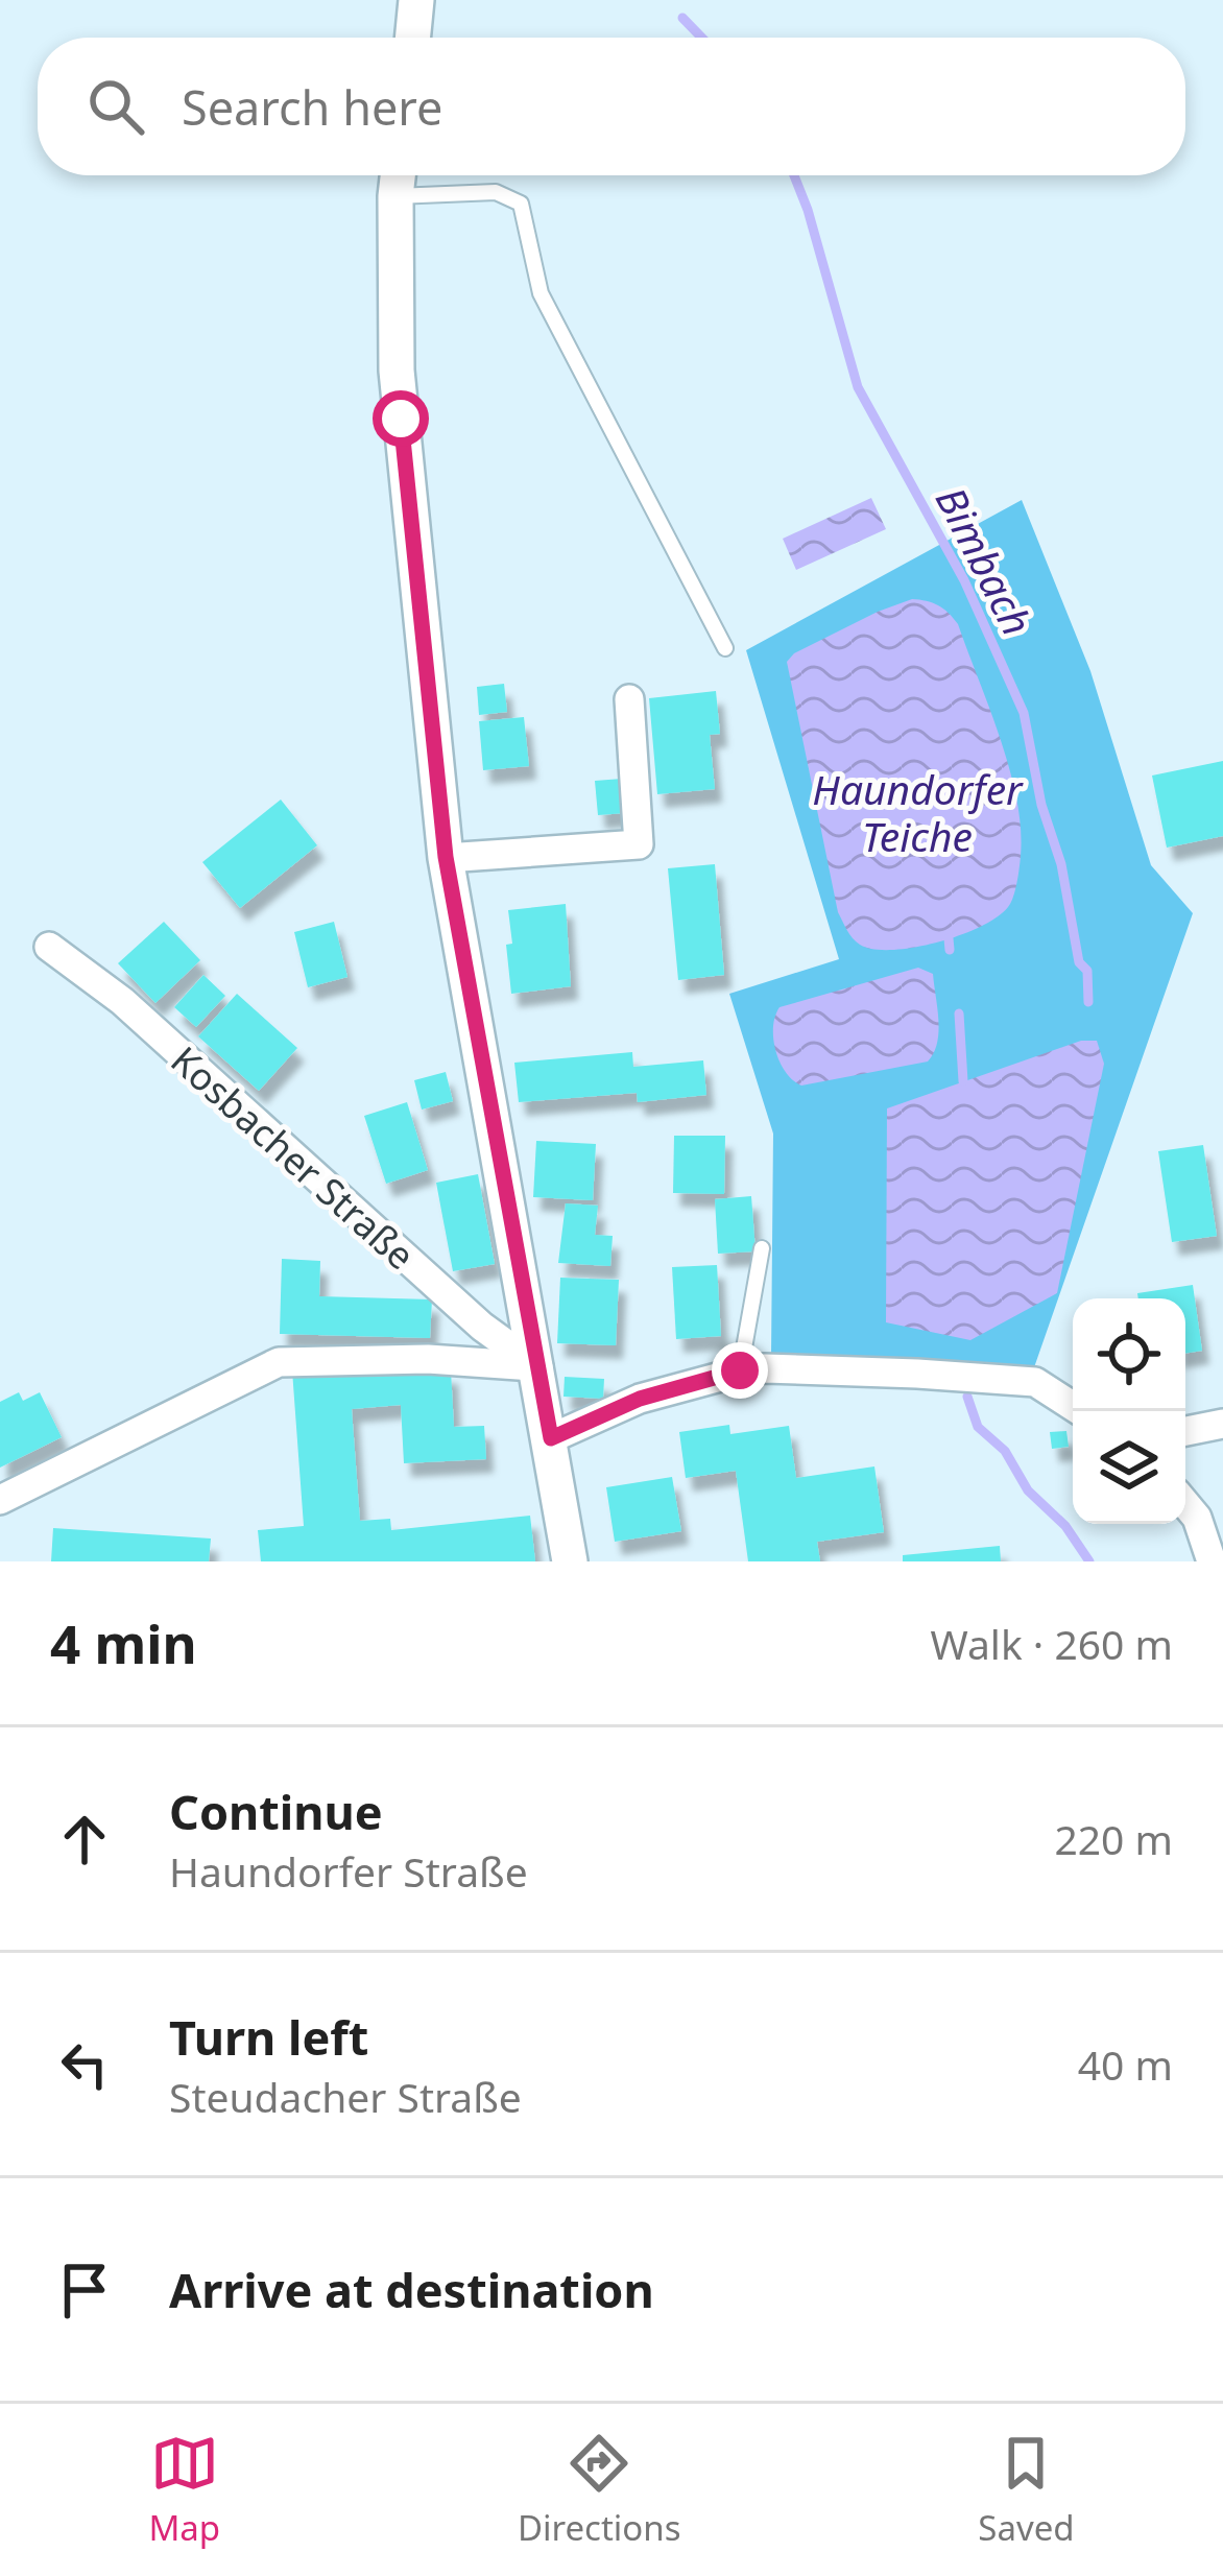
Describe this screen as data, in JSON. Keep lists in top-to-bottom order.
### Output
{
  "streets": {
    "street": ["Kosbacher Straße"]
  },
  "water": ["Bimbach", "Haundorfer Teiche"],
  "page": {
    "search": "Search here",
    "heading": ["4 min", "Walk · 260 m"],
    "list": [
      ["Continue", "Haundorfer Straße", "220 m"],
      ["Turn left", "Steudacher Straße", "40 m"],
      "Arrive at destination"
    ],
    "nav": ["Map", "Directions", "Saved"]
  }
}
